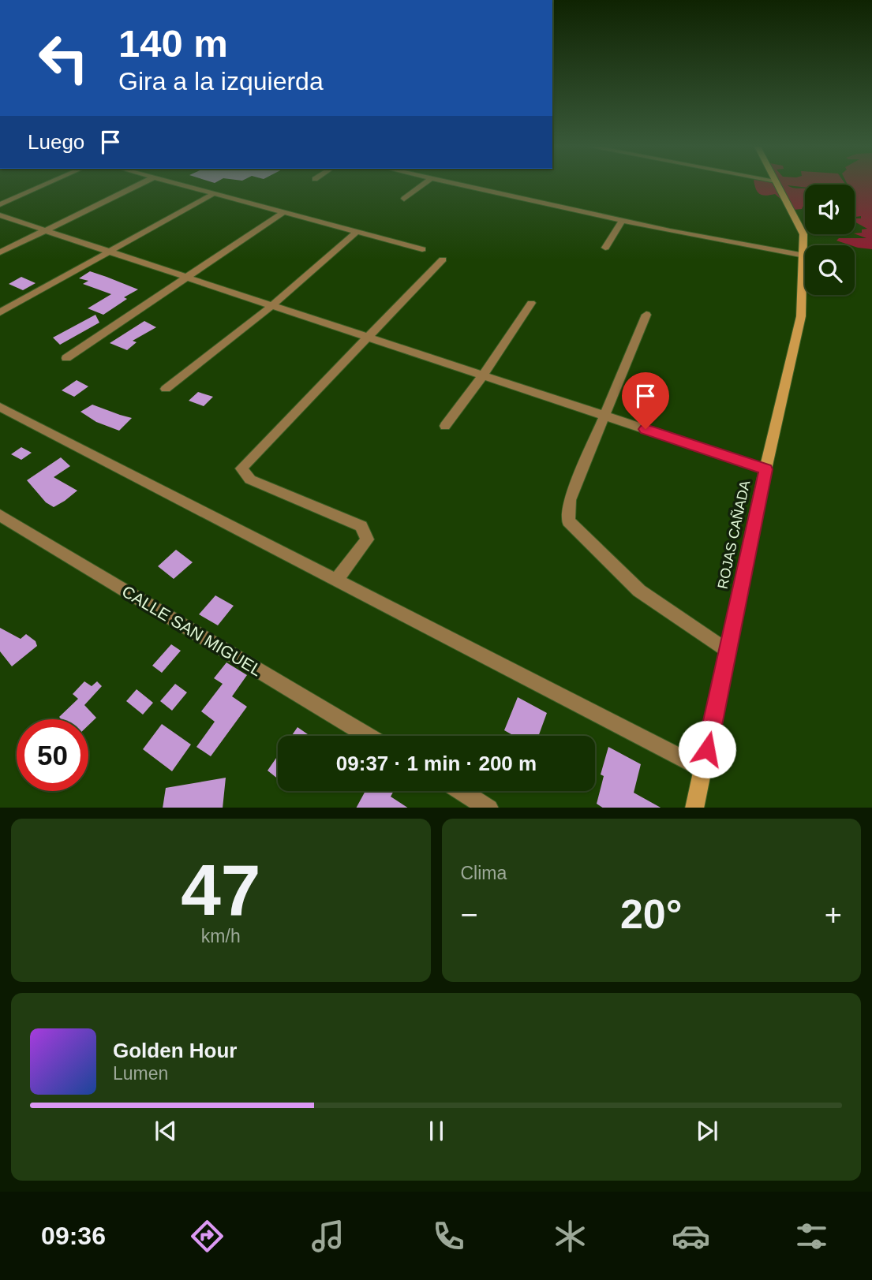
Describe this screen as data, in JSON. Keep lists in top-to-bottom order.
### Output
{
  "streets": {
    "main road": ["ROJAS CAÑADA"],
    "street": ["CALLE SAN MIGUEL"]
  },
  "page": {
    "turn": ["140 m", "Gira a la izquierda"],
    "then": "Luego",
    "limit": "50",
    "trip": "09:37 · 1 min · 200 m",
    "tile": [
      ["47", "km/h"],
      "Clima"
    ],
    "heat": ["−", "20°", "+"],
    "song": ["Golden Hour", "Lumen"],
    "tabs": "09:36"
  }
}
